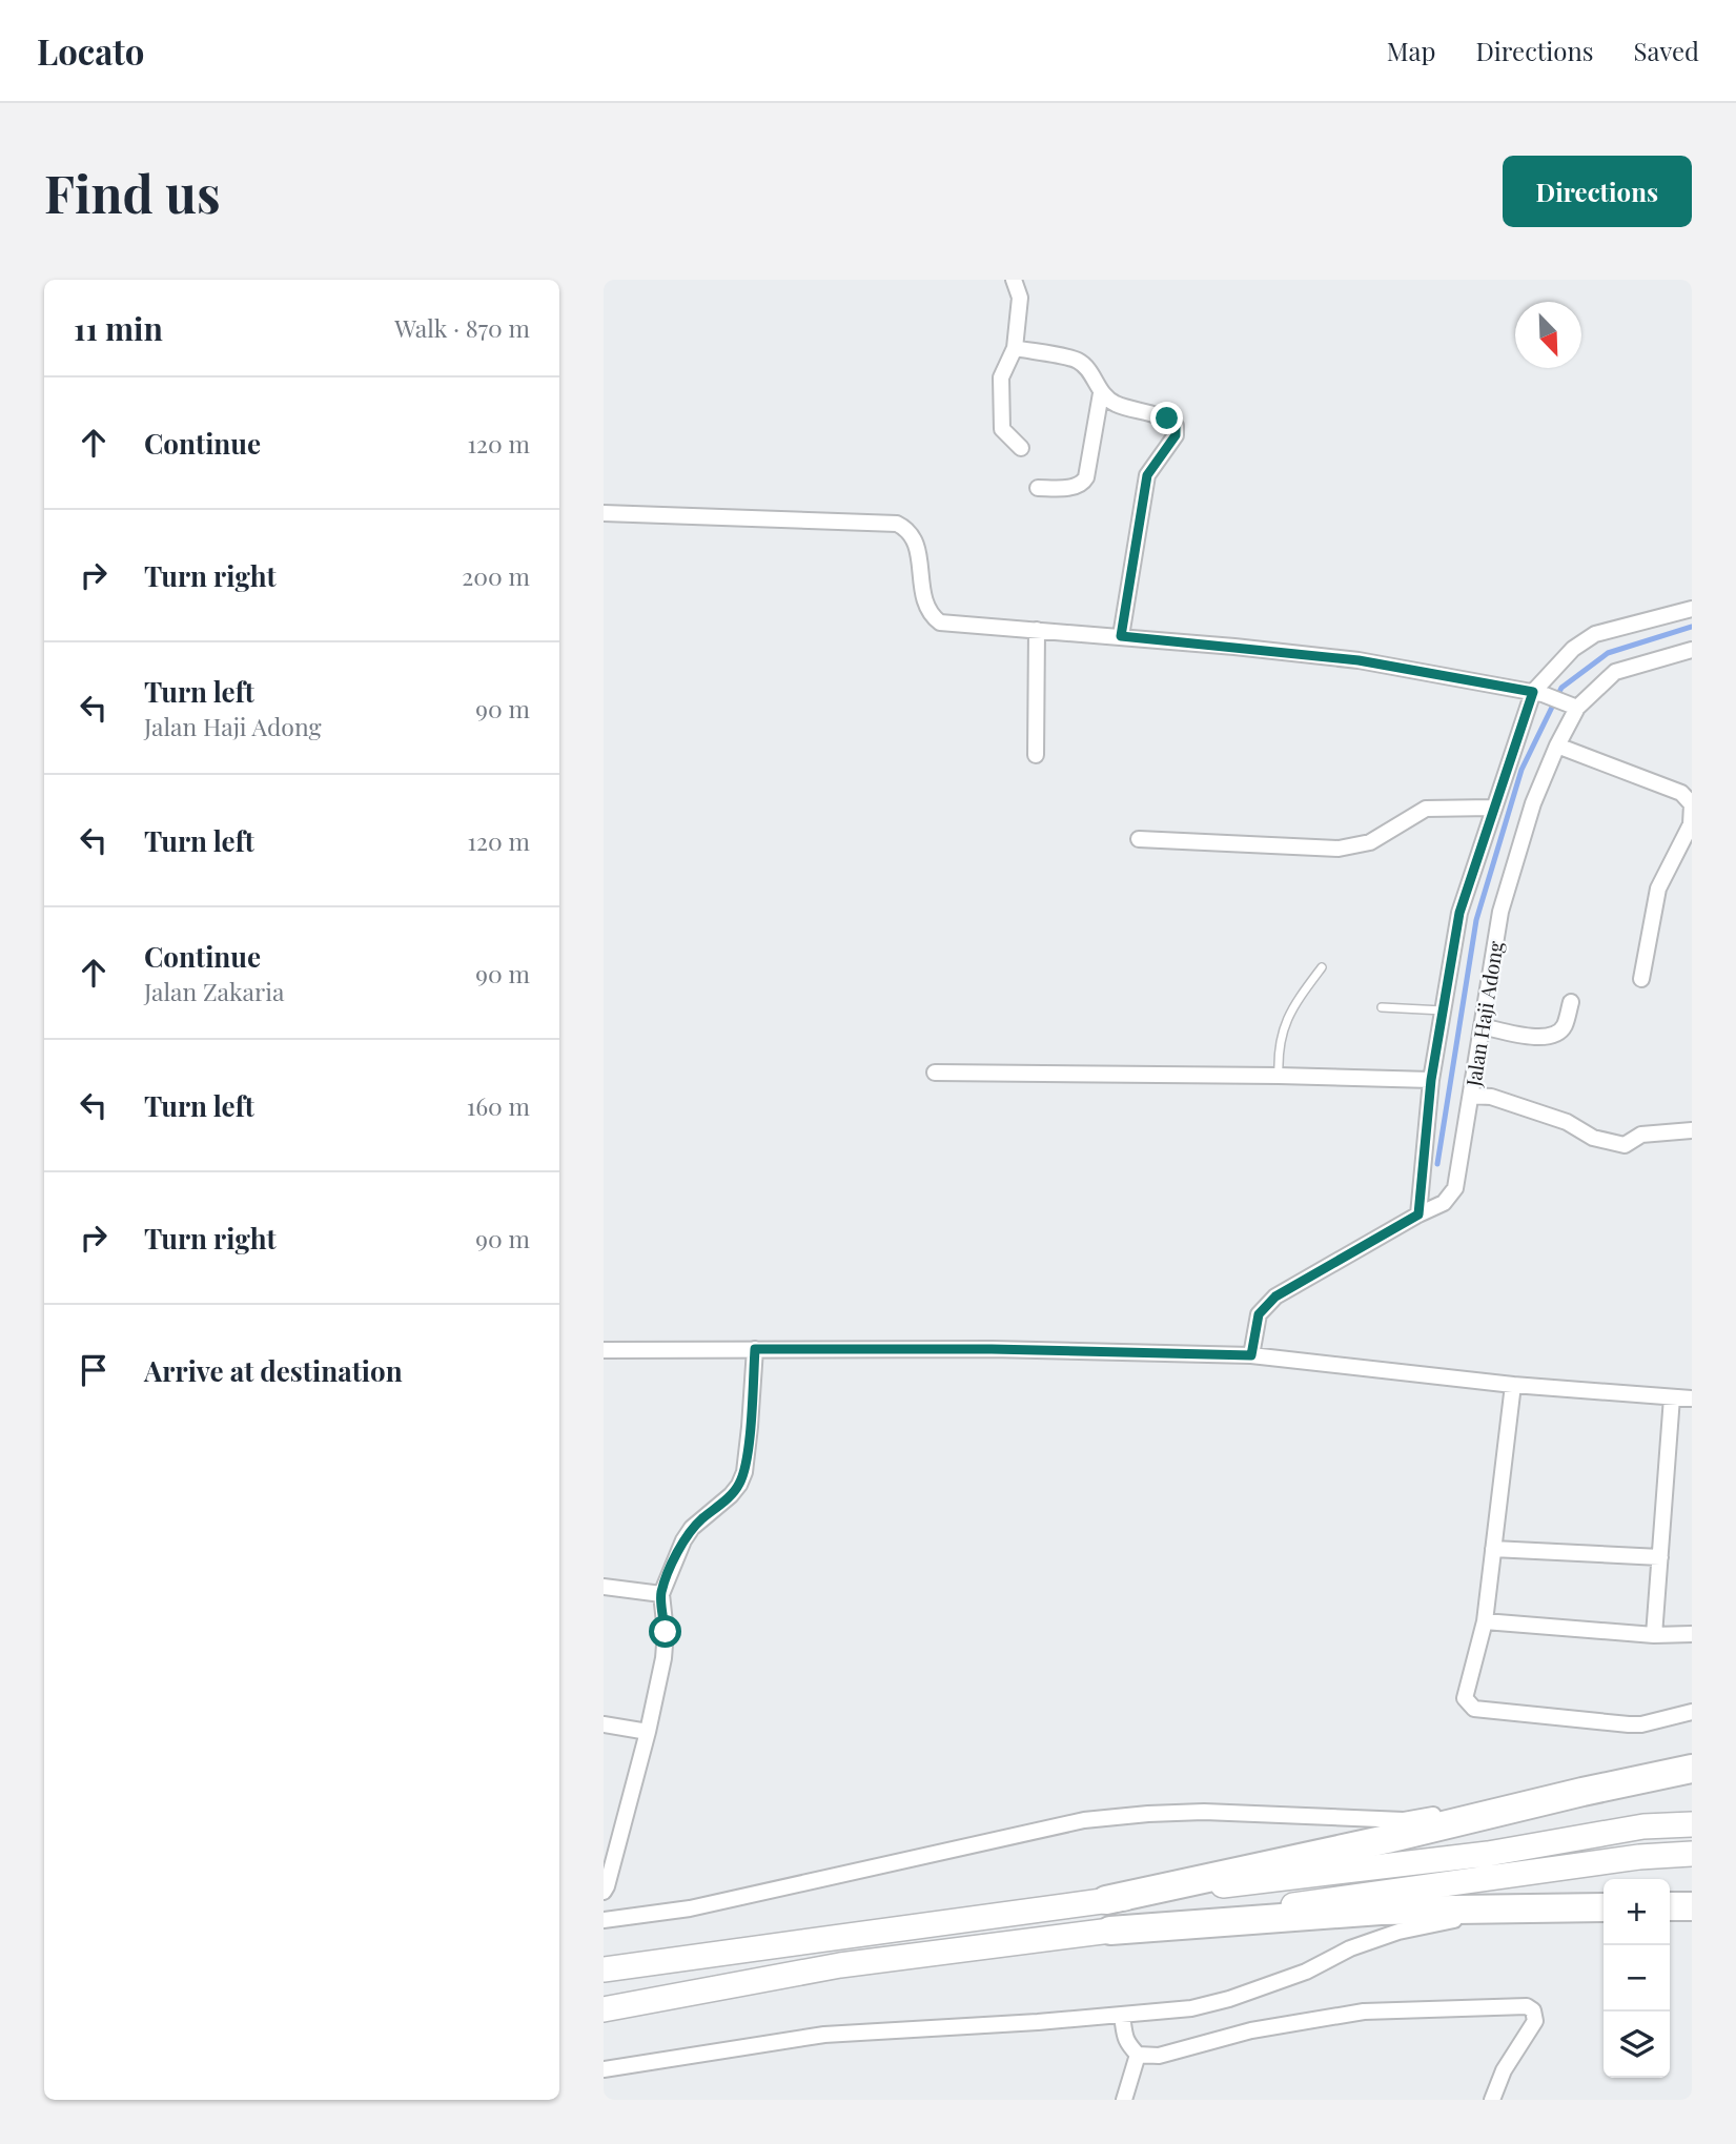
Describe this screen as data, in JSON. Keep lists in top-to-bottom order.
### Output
{
  "streets": {
    "street": ["Jalan Haji Adong"]
  },
  "north": "bottom right",
  "page": {
    "header": "Locato",
    "nav": ["Map", "Directions", "Saved"],
    "buttons": "Directions",
    "title": "Find us",
    "heading": ["11 min", "Walk · 870 m"],
    "list": [
      ["Continue", "120 m"],
      ["Turn right", "200 m"],
      ["Turn left", "Jalan Haji Adong", "90 m"],
      ["Turn left", "120 m"],
      ["Continue", "Jalan Zakaria", "90 m"],
      ["Turn left", "160 m"],
      ["Turn right", "90 m"],
      "Arrive at destination"
    ],
    "map_buttons": ["+", "−"]
  }
}
